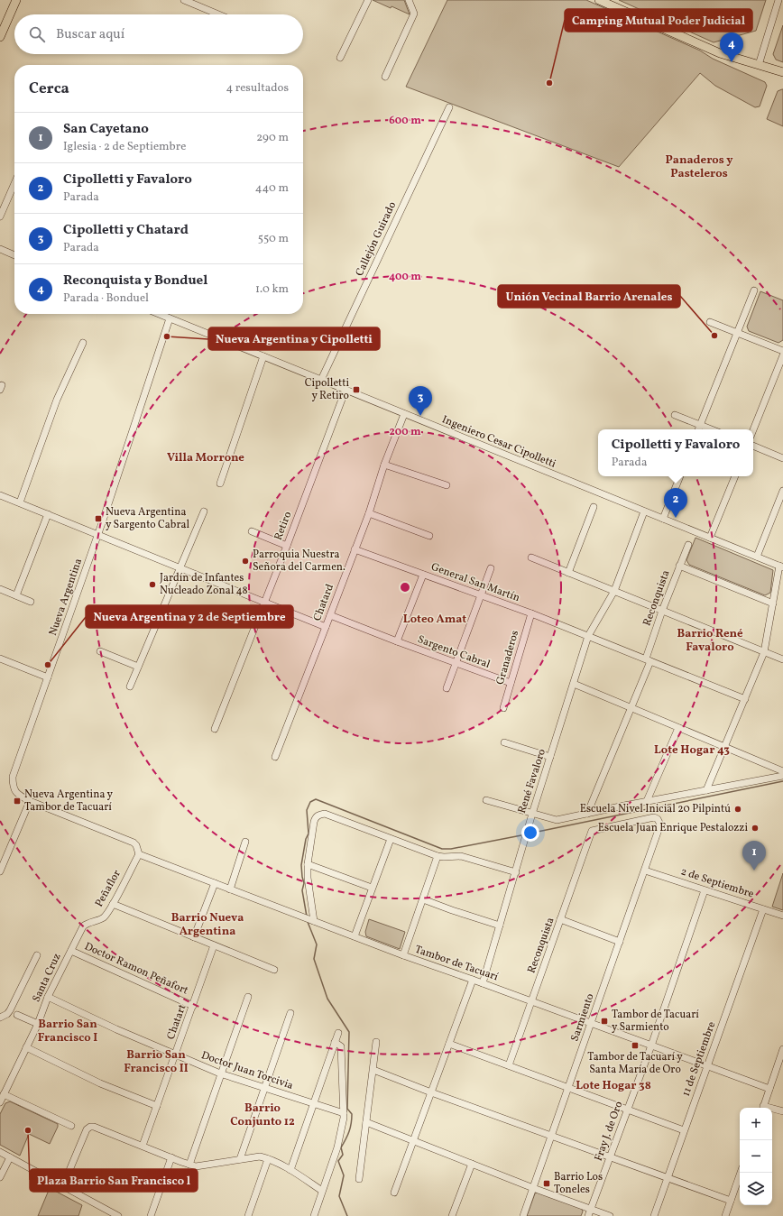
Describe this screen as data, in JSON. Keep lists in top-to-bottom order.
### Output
{
  "streets": {
    "street": [
      "Callejón Guirado",
      "Ingeniero Cesar Cipolletti",
      "Retiro",
      "General San Martín",
      "Nueva Argentina",
      "Reconquista",
      "Chatard",
      "Sargento Cabral",
      "Granaderos",
      "René Favaloro",
      "2 de Septiembre",
      "Peñaflor",
      "Tambor de Tacuarí",
      "Doctor Ramon Peñafort",
      "Santa Cruz",
      "Sarmiento",
      "Chatart",
      "11 de Septiembre",
      "Doctor Juan Torcivia",
      "Fray J. de Oro"
    ]
  },
  "crossings": [
    ["Callejón Guirado", "Ingeniero Cesar Cipolletti"],
    ["Ingeniero Cesar Cipolletti", "Retiro"],
    ["Ingeniero Cesar Cipolletti", "Nueva Argentina"],
    ["Ingeniero Cesar Cipolletti", "Chatard"],
    ["Ingeniero Cesar Cipolletti", "René Favaloro"],
    ["General San Martín", "Reconquista"],
    ["General San Martín", "Chatard"],
    ["General San Martín", "Granaderos"],
    ["General San Martín", "René Favaloro"],
    ["Nueva Argentina", "Peñaflor"],
    ["Nueva Argentina", "Tambor de Tacuarí"],
    ["Reconquista", "Tambor de Tacuarí"],
    ["Reconquista", "Sarmiento"],
    ["Chatard", "Sargento Cabral"],
    ["Sargento Cabral", "Granaderos"],
    ["René Favaloro", "Tambor de Tacuarí"],
    ["2 de Septiembre", "Sarmiento"],
    ["2 de Septiembre", "11 de Septiembre"],
    ["2 de Septiembre", "Fray J. de Oro"],
    ["Peñaflor", "Tambor de Tacuarí"],
    ["Peñaflor", "Santa Cruz"],
    ["Tambor de Tacuarí", "Sarmiento"],
    ["Tambor de Tacuarí", "11 de Septiembre"],
    ["Tambor de Tacuarí", "Fray J. de Oro"],
    ["Doctor Ramon Peñafort", "Santa Cruz"],
    ["Doctor Ramon Peñafort", "Chatart"],
    ["Santa Cruz", "Doctor Juan Torcivia"],
    ["Chatart", "Doctor Juan Torcivia"]
  ],
  "districts": [
    "Panaderos y Pasteleros",
    "Villa Morrone",
    "Loteo Amat",
    "Barrio René Favaloro",
    "Lote Hogar 43",
    "Barrio Nueva Argentina",
    "Barrio San Francisco I",
    "Barrio San Francisco II",
    "Lote Hogar 38",
    "Barrio Conjunto 12"
  ],
  "places": {
    "other": [
      "Camping Mutual Poder Judicial",
      "Unión Vecinal Barrio Arenales",
      "Nueva Argentina y Cipolletti",
      "Parroquia Nuestra Señora del Carmen.",
      "Jardín de Infantes Nucleado Zonal 48",
      "Nueva Argentina y 2 de Septiembre",
      "Escuela Nivel Inicial 20 Pilpintú",
      "Escuela Juan Enrique Pestalozzi",
      "Plaza Barrio San Francisco l"
    ],
    "transit": [
      "Cipolletti y Retiro",
      "Nueva Argentina y Sargento Cabral",
      "Nueva Argentina y Tambor de Tacuarí",
      "Tambor de Tacuarí y Sarmiento",
      "Tambor de Tacuarí y Santa María de Oro",
      "Barrio Los Toneles"
    ]
  },
  "page": {
    "search": "Buscar aquí",
    "pins": [
      "4",
      "3",
      "2",
      "1"
    ],
    "heading": ["Cerca", "4 resultados"],
    "list": [
      {
        "mark": "1",
        "name": "San Cayetano",
        "note": "Iglesia · 2 de Septiembre",
        "value": "290 m"
      },
      {
        "mark": "2",
        "name": "Cipolletti y Favaloro",
        "note": "Parada",
        "value": "440 m"
      },
      {
        "mark": "3",
        "name": "Cipolletti y Chatard",
        "note": "Parada",
        "value": "550 m"
      },
      {
        "mark": "4",
        "name": "Reconquista y Bonduel",
        "note": "Parada · Bonduel",
        "value": "1.0 km"
      }
    ],
    "popup": ["Cipolletti y Favaloro", "Parada"],
    "map_buttons": ["+", "−"]
  },
  "rings": ["600 m", "400 m", "200 m"]
}
